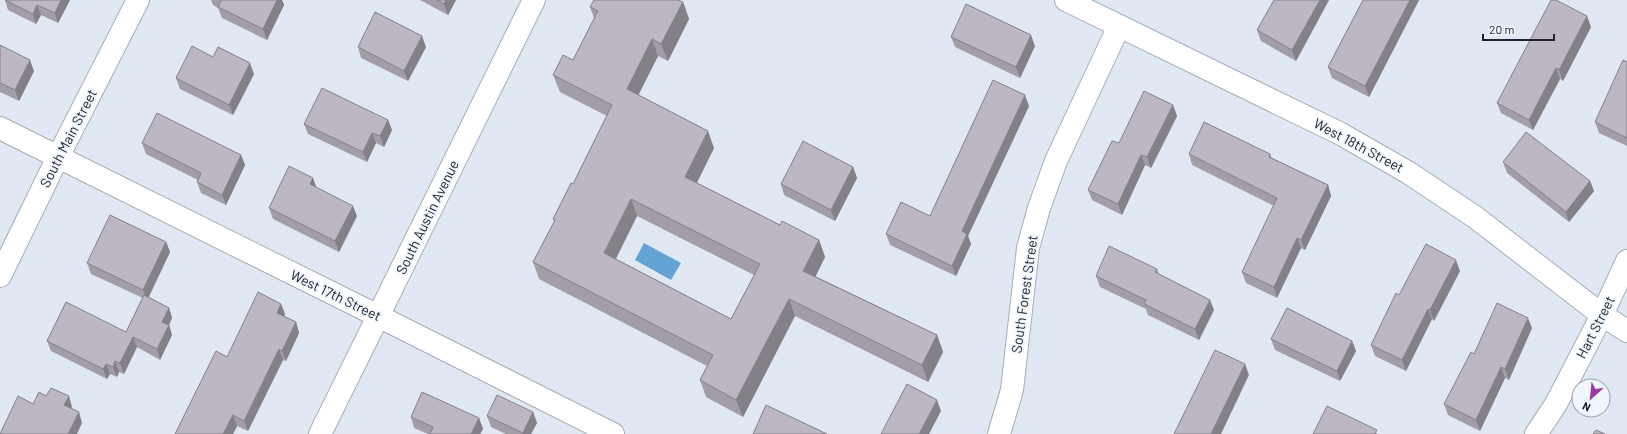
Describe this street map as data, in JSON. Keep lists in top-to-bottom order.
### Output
{
  "streets": {
    "street": [
      "South Main Street",
      "West 18th Street",
      "South Austin Avenue",
      "South Forest Street",
      "West 17th Street",
      "Hart Street"
    ]
  },
  "crossings": [
    ["South Main Street", "West 17th Street"],
    ["West 18th Street", "South Forest Street"],
    ["West 18th Street", "Hart Street"],
    ["South Austin Avenue", "West 17th Street"]
  ],
  "scale_bar": "20 m",
  "north": "bottom left"
}
